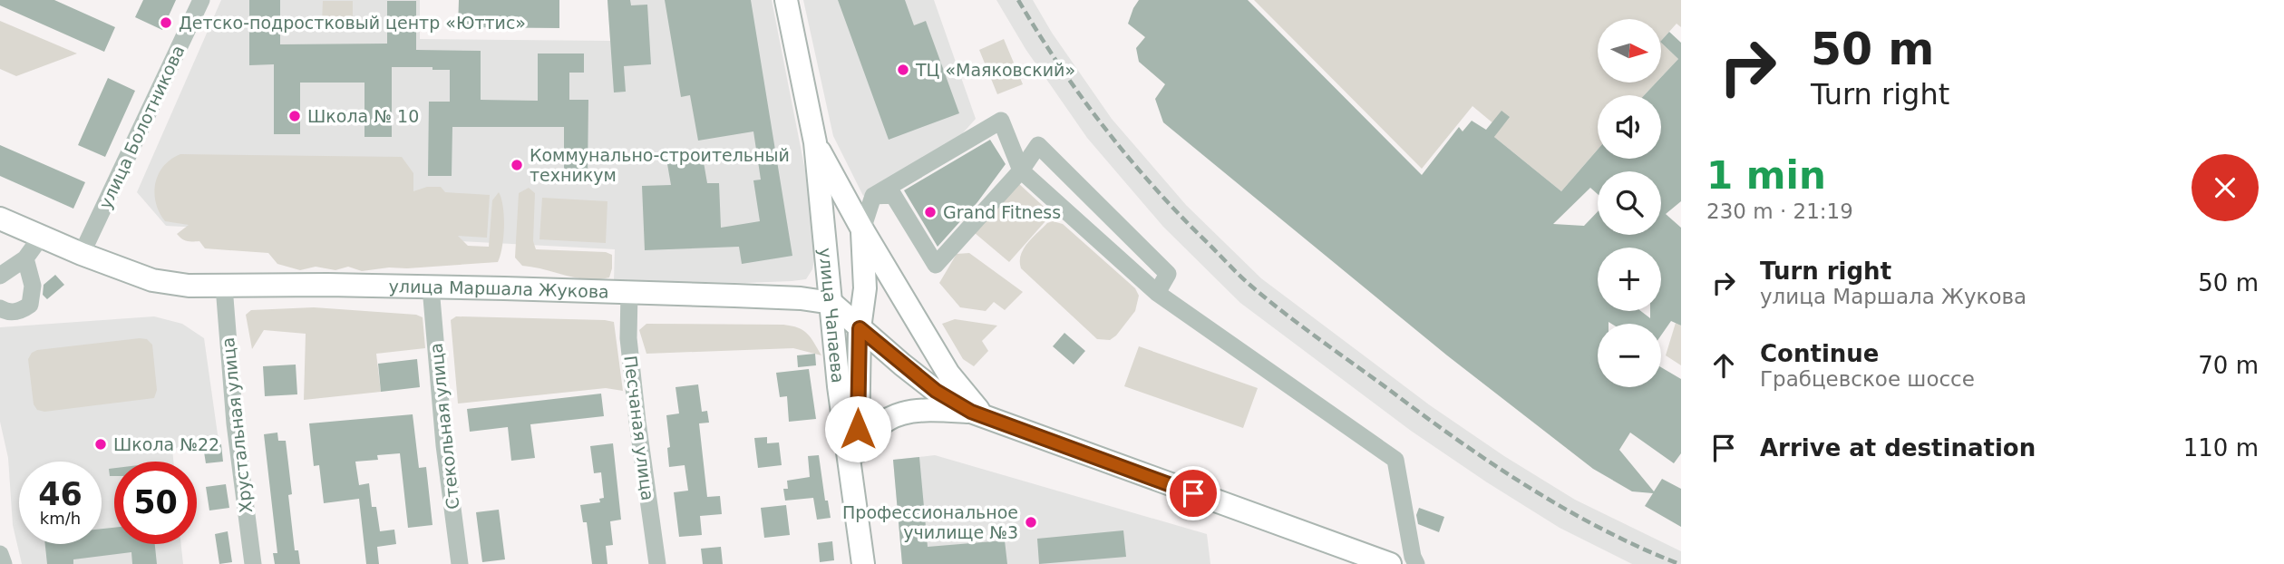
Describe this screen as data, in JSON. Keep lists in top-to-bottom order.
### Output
{
  "streets": {
    "main road": ["улица Маршала Жукова", "улица Чапаева"],
    "street": [
      "улица Болотникова",
      "Хрустальная улица",
      "Стекольная улица",
      "Песчаная улица"
    ]
  },
  "crossings": [
    ["улица Болотникова", "улица Маршала Жукова"],
    ["улица Маршала Жукова", "улица Чапаева"],
    ["улица Маршала Жукова", "Хрустальная улица"],
    ["улица Маршала Жукова", "Стекольная улица"],
    ["улица Маршала Жукова", "Песчаная улица"]
  ],
  "places": [
    "Детско-подростковый центр «Юттис»",
    "ТЦ «Маяковский»",
    "Школа № 10",
    "Коммунально-строительный техникум",
    "Grand Fitness",
    "Школа №22",
    "Профессиональное училище №3"
  ],
  "north": "right",
  "page": {
    "turn": ["50 m", "Turn right"],
    "map_buttons": ["+", "−"],
    "heading": ["1 min", "230 m · 21:19"],
    "list": [
      {
        "name": "Turn right",
        "note": "улица Маршала Жукова",
        "value": "50 m"
      },
      {
        "name": "Continue",
        "note": "Грабцевское шоссе",
        "value": "70 m"
      },
      {
        "name": "Arrive at destination",
        "value": "110 m"
      }
    ],
    "speed": "46 km/h",
    "limit": "50"
  }
}
